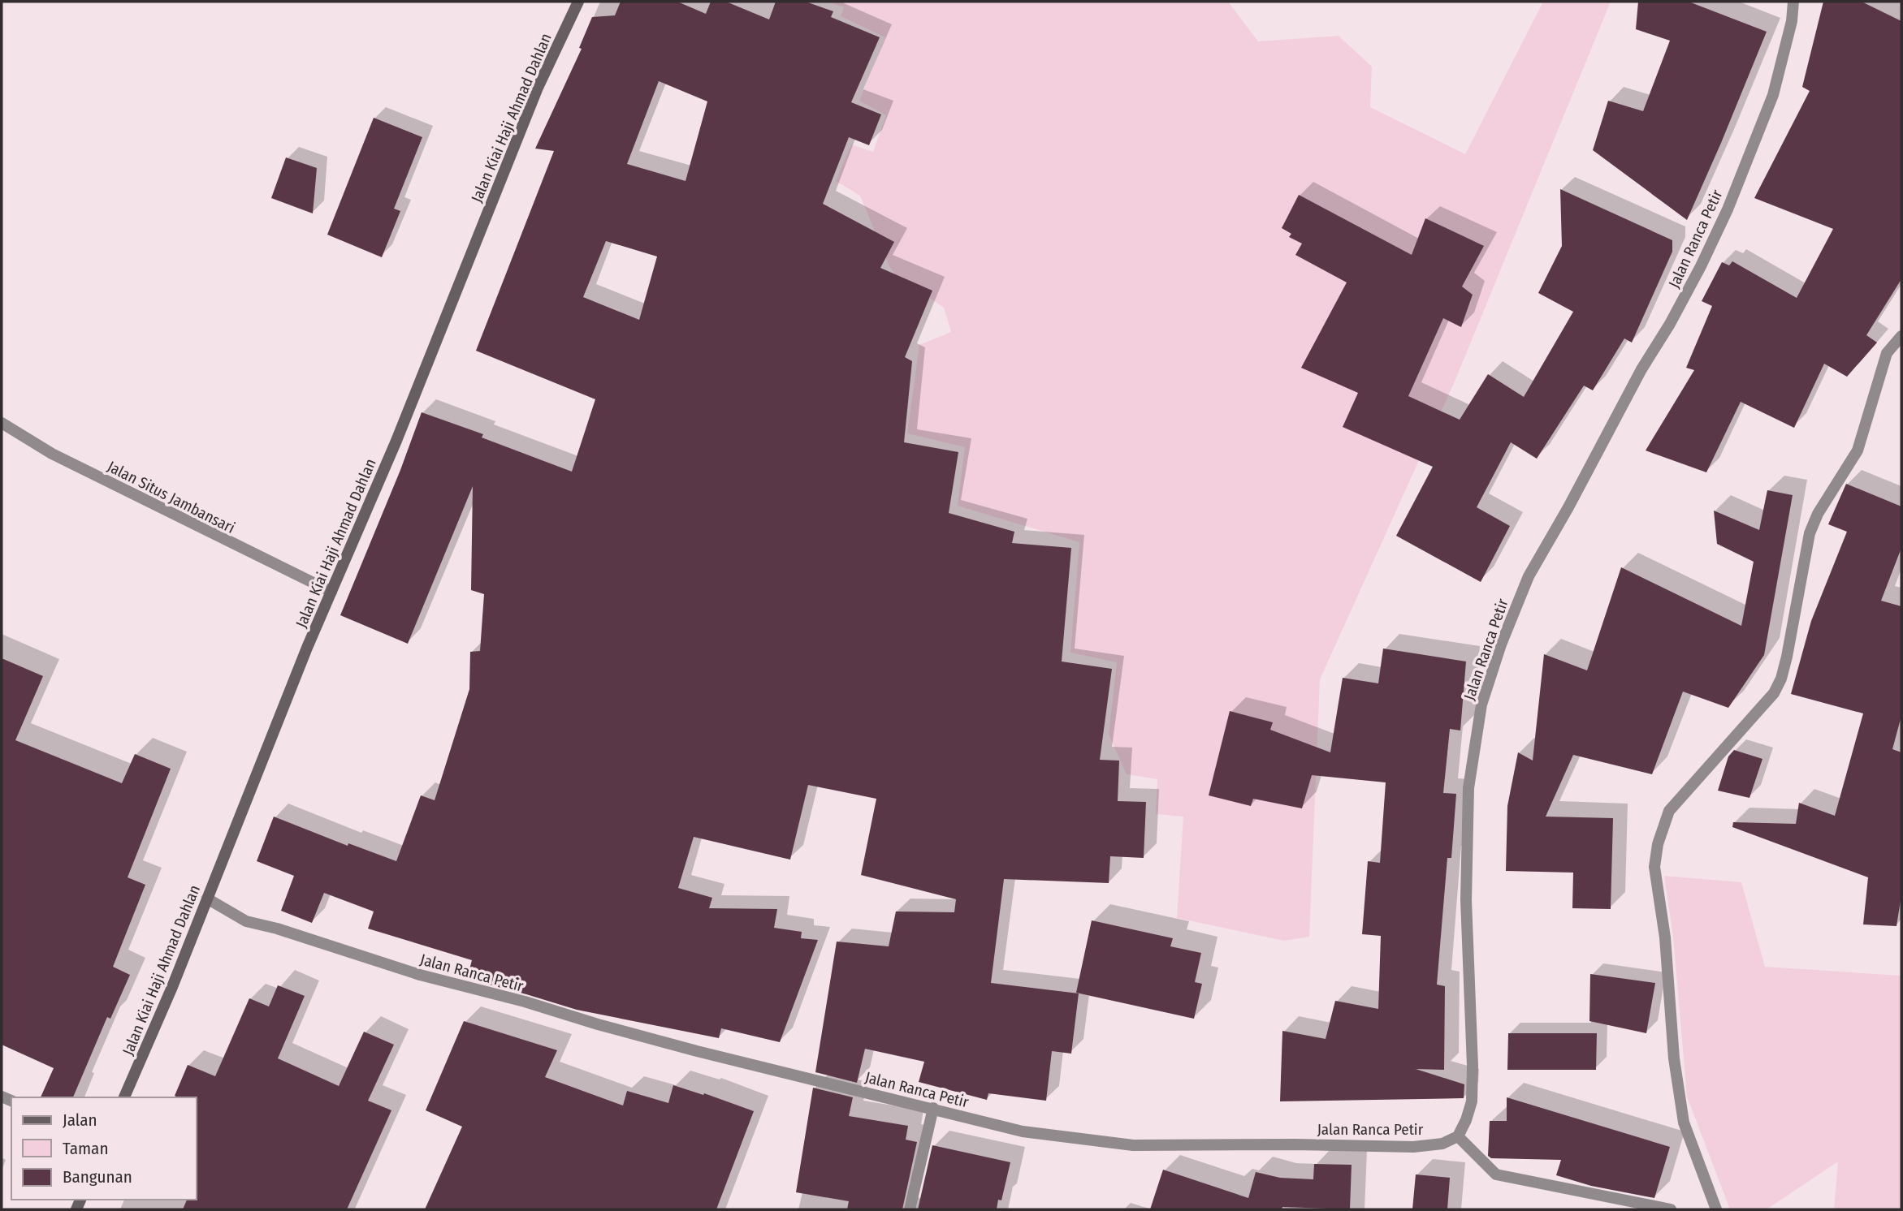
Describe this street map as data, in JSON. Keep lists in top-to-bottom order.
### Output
{
  "streets": {
    "main road": ["Jalan Kiai Haji Ahmad Dahlan"],
    "street": ["Jalan Ranca Petir", "Jalan Situs Jambansari"]
  },
  "crossings": [
    ["Jalan Kiai Haji Ahmad Dahlan", "Jalan Ranca Petir"],
    ["Jalan Kiai Haji Ahmad Dahlan", "Jalan Situs Jambansari"]
  ],
  "legend": ["Jalan", "Taman", "Bangunan"]
}
